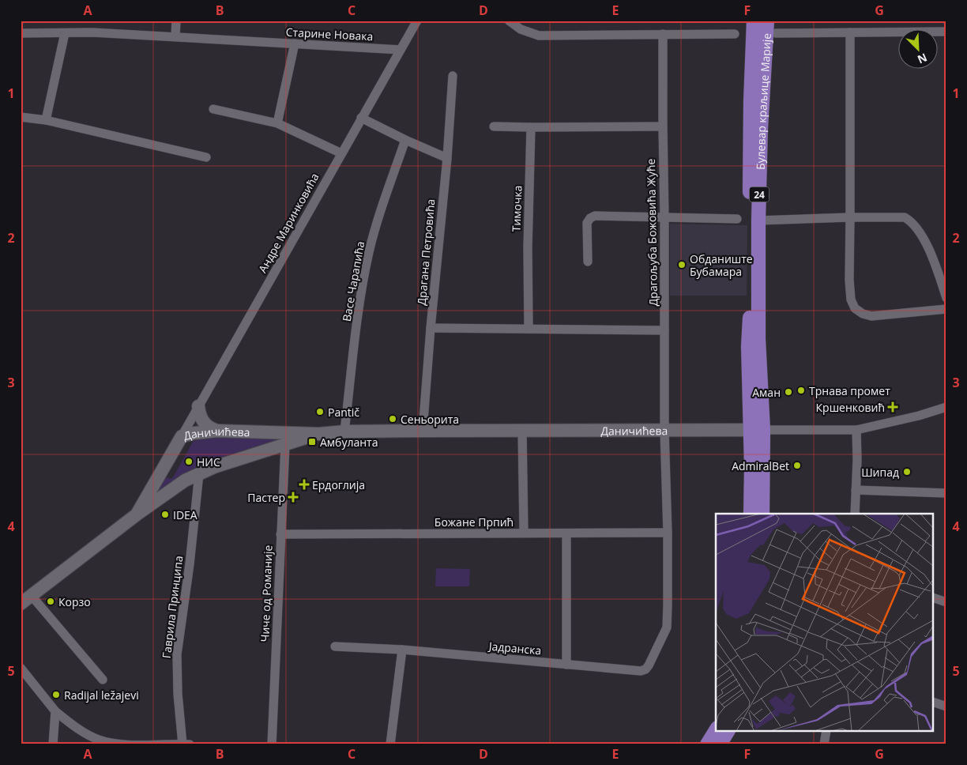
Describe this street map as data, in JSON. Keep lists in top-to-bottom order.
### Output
{
  "streets": {
    "main road": ["Булевар краљице Марије", "24"],
    "street": [
      "Старине Новака",
      "Тимочка",
      "Андре Маринковића",
      "Драгољуба Божовића Жуће",
      "Драгана Петровића",
      "Васе Чарапића",
      "Даничићева",
      "Божане Прпић",
      "Чиче од Романије",
      "Гаврила Принципа",
      "Јадранска"
    ]
  },
  "crossings": [
    ["Старине Новака", "Андре Маринковића"],
    ["Булевар краљице Марије", "Даничићева"],
    ["Андре Маринковића", "Даничићева"],
    ["Драгољуба Божовића Жуће", "Даничићева"],
    ["Драгољуба Божовића Жуће", "Божане Прпић"],
    ["Драгољуба Божовића Жуће", "Јадранска"],
    ["Драгана Петровића", "Даничићева"],
    ["Васе Чарапића", "Даничићева"],
    ["Даничићева", "Чиче од Романије"],
    ["Даничићева", "Гаврила Принципа"],
    ["Божане Прпић", "Чиче од Романије"]
  ],
  "places": {
    "other": [
      "Обданиште Бубамара",
      "Трнава промет",
      "Аман",
      "Pantič",
      "Сеньорита",
      "НИС",
      "AdmiralBet",
      "Шипад",
      "IDEA",
      "Корзо",
      "Radijal ležajevi"
    ],
    "health": ["Кршенковић", "Ердоглија", "Пастер"],
    "transit": ["Амбуланта"]
  },
  "north": "bottom right",
  "grid": {
    "columns": [
      "A",
      "B",
      "C",
      "D",
      "E",
      "F",
      "G"
    ],
    "rows": [
      "1",
      "2",
      "3",
      "4",
      "5"
    ]
  }
}
